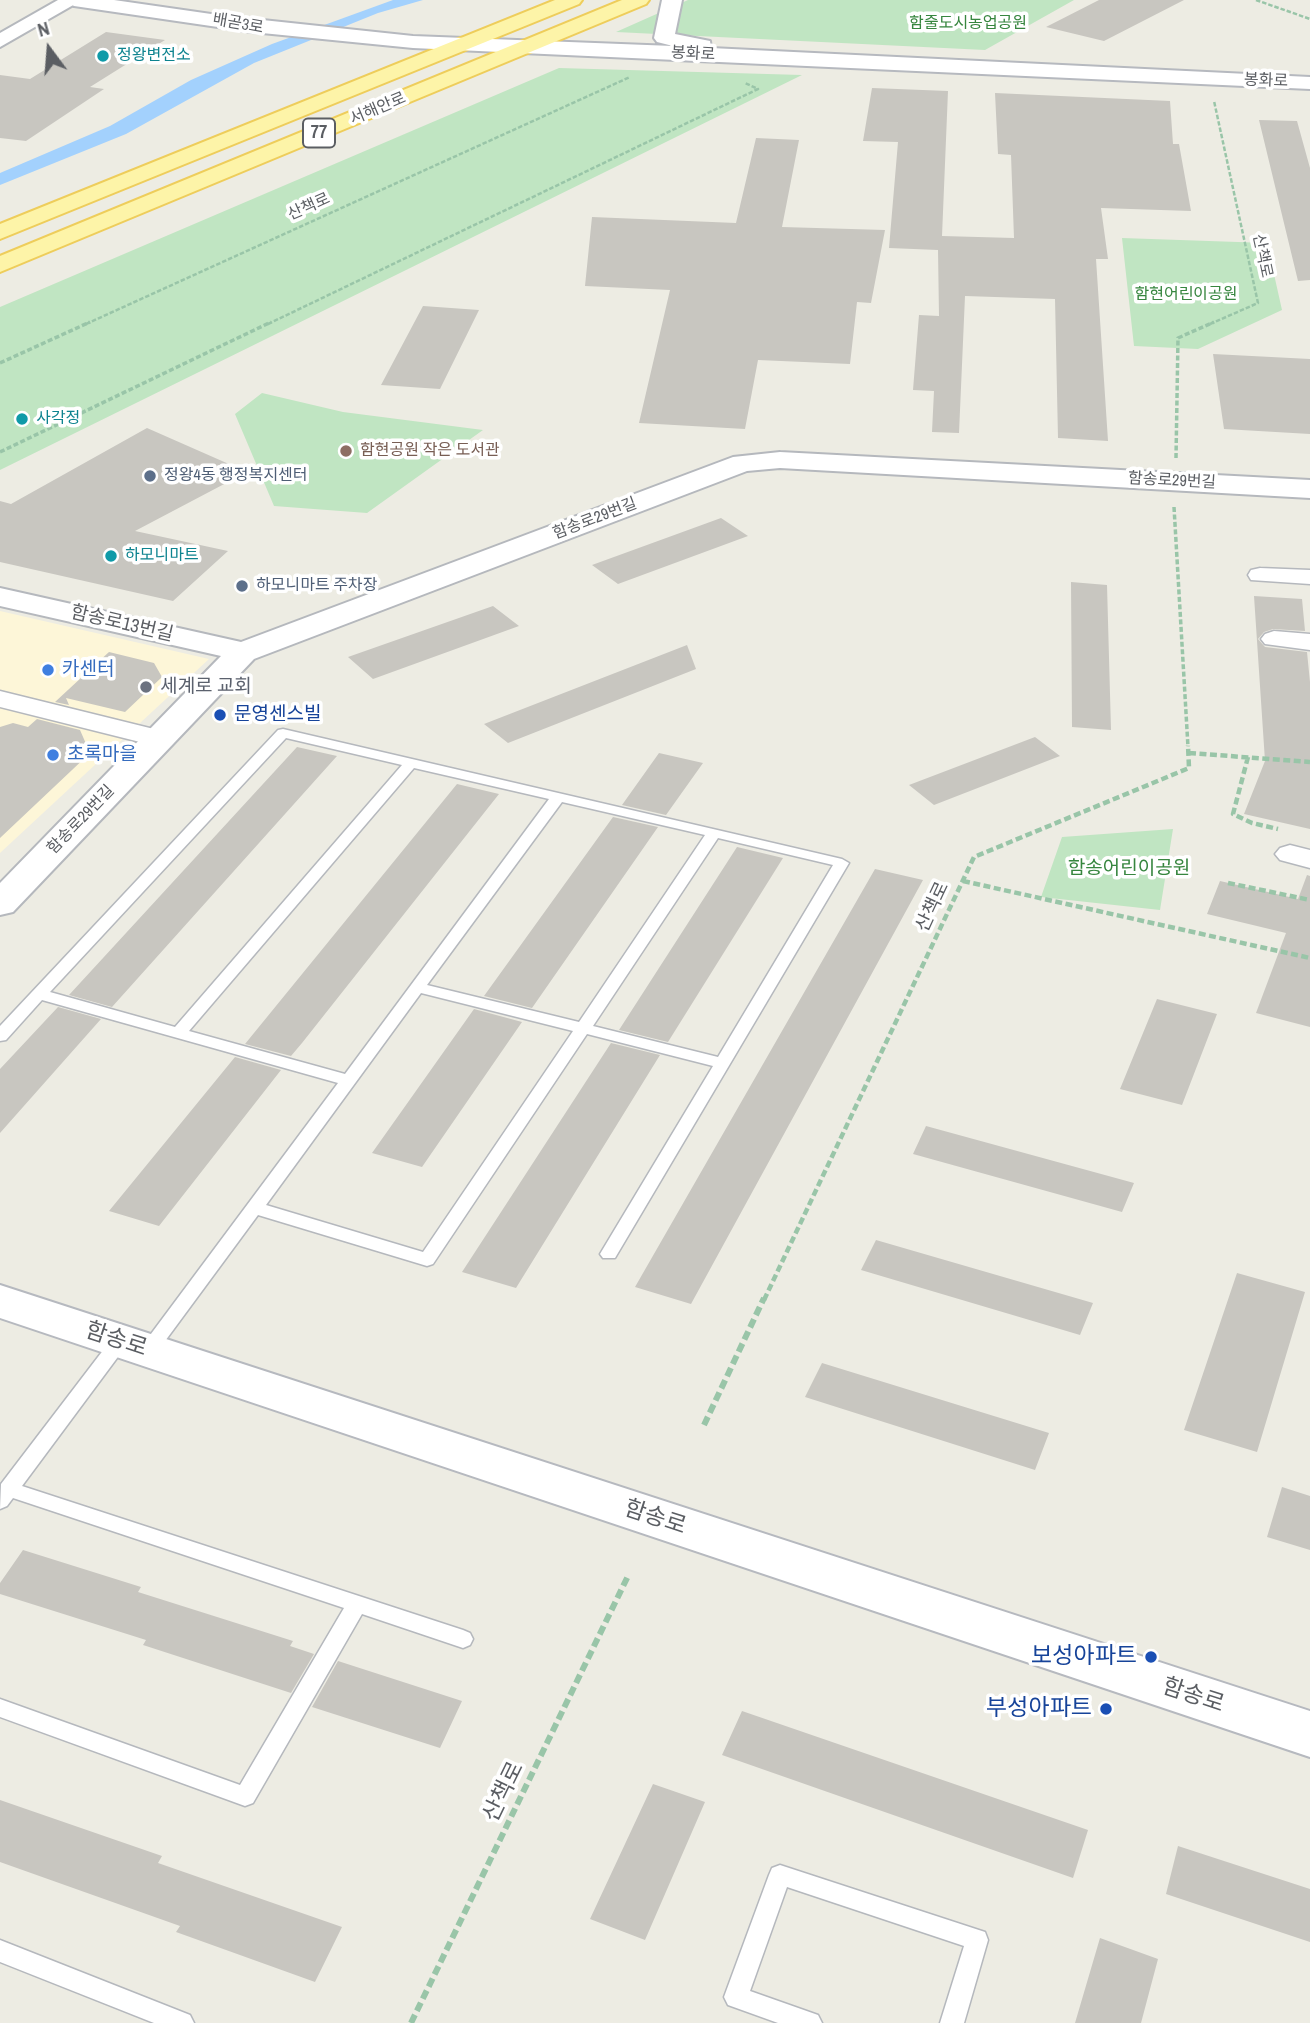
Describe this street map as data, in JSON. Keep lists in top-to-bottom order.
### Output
{
  "streets": {
    "main road": [
      "배곧3로",
      "봉화로",
      "서해안로",
      "77",
      "함송로29번길",
      "함송로13번길",
      "함송로"
    ],
    "path": ["산책로"]
  },
  "crossings": [
    ["배곧3로", "서해안로"],
    ["봉화로", "서해안로"],
    ["함송로29번길", "함송로13번길"]
  ],
  "parks": ["함줄도시농업공원", "함현어린이공원", "함송어린이공원"],
  "places": [
    "정왕변전소",
    "사각정",
    "함현공원 작은 도서관",
    "정왕4동 행정복지센터",
    "하모니마트",
    "하모니마트 주차장",
    "카센터",
    "세계로 교회",
    "문영센스빌",
    "초록마을",
    "보성아파트",
    "부성아파트"
  ],
  "north": "top"
}
